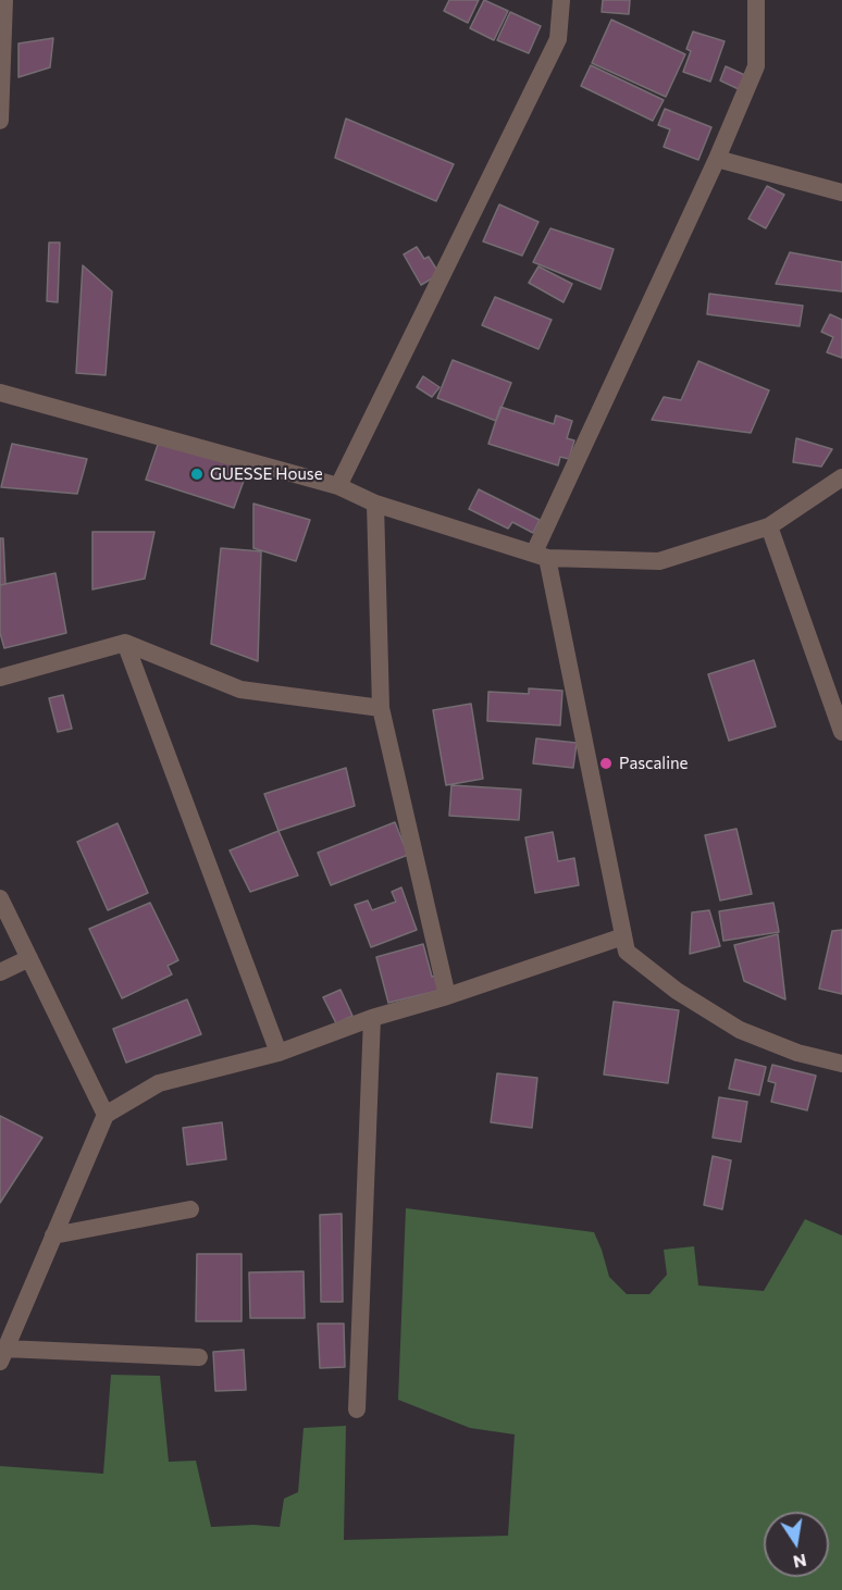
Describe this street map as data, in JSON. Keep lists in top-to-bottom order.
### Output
{
  "places": ["GUESSE House", "Pascaline"],
  "north": "bottom"
}
